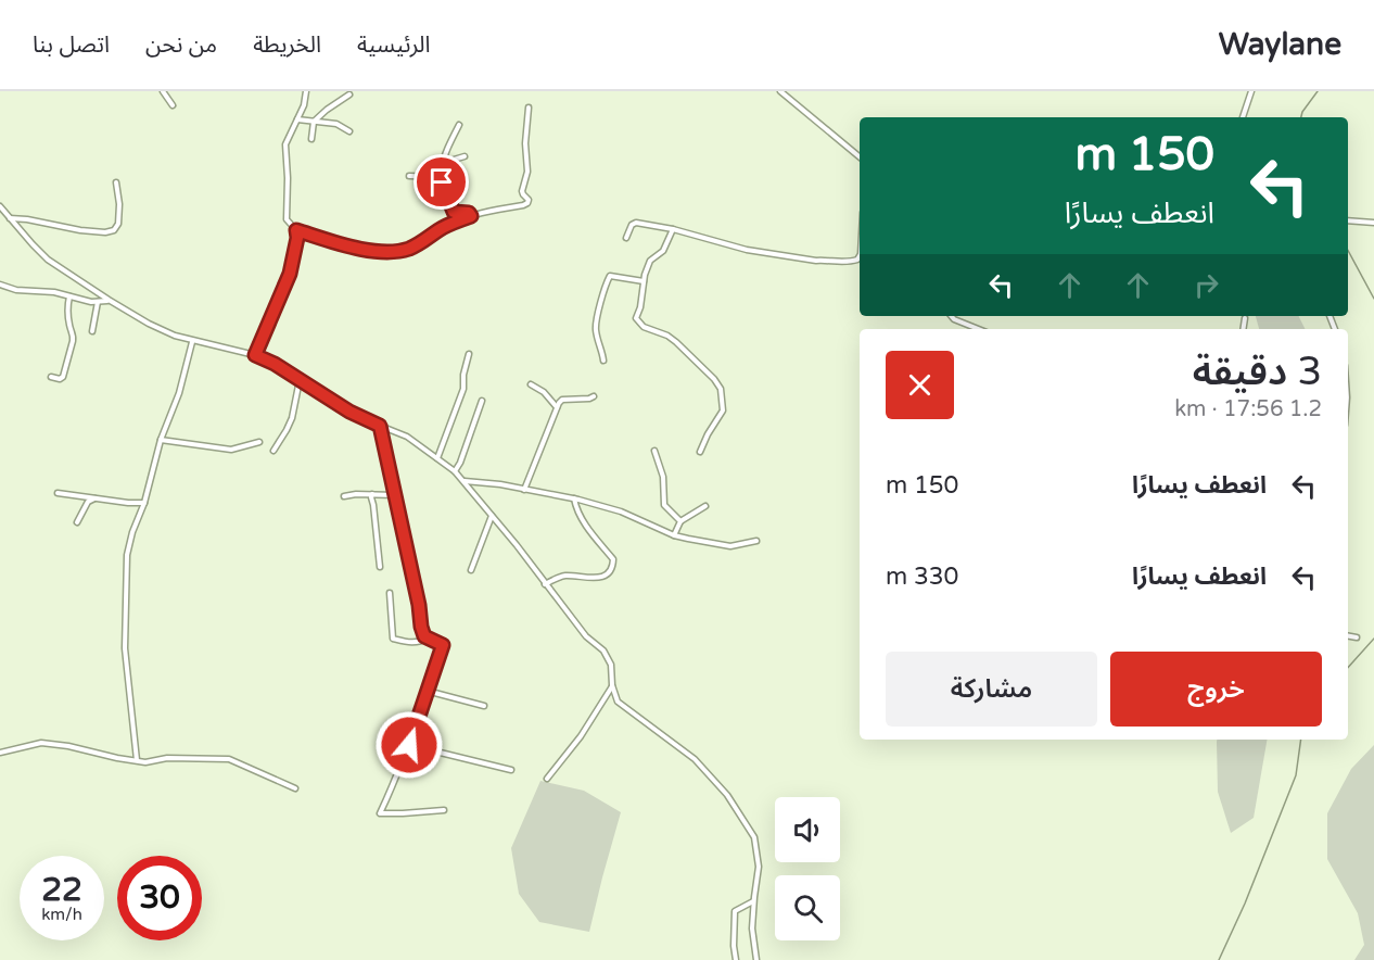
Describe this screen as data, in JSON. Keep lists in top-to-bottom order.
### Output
{
  "page": {
    "header": "Waylane",
    "nav": [
      "الرئيسية",
      "الخريطة",
      "من نحن",
      "اتصل بنا"
    ],
    "turn": ["150 m", "انعطف يسارًا"],
    "heading": ["3 دقيقة", "1.2 km · 17:56"],
    "list": [
      {
        "name": "انعطف يسارًا",
        "value": "150 m"
      },
      {
        "name": "انعطف يسارًا",
        "value": "330 m"
      }
    ],
    "buttons": ["خروج", "مشاركة"],
    "speed": "22 km/h",
    "limit": "30"
  }
}
